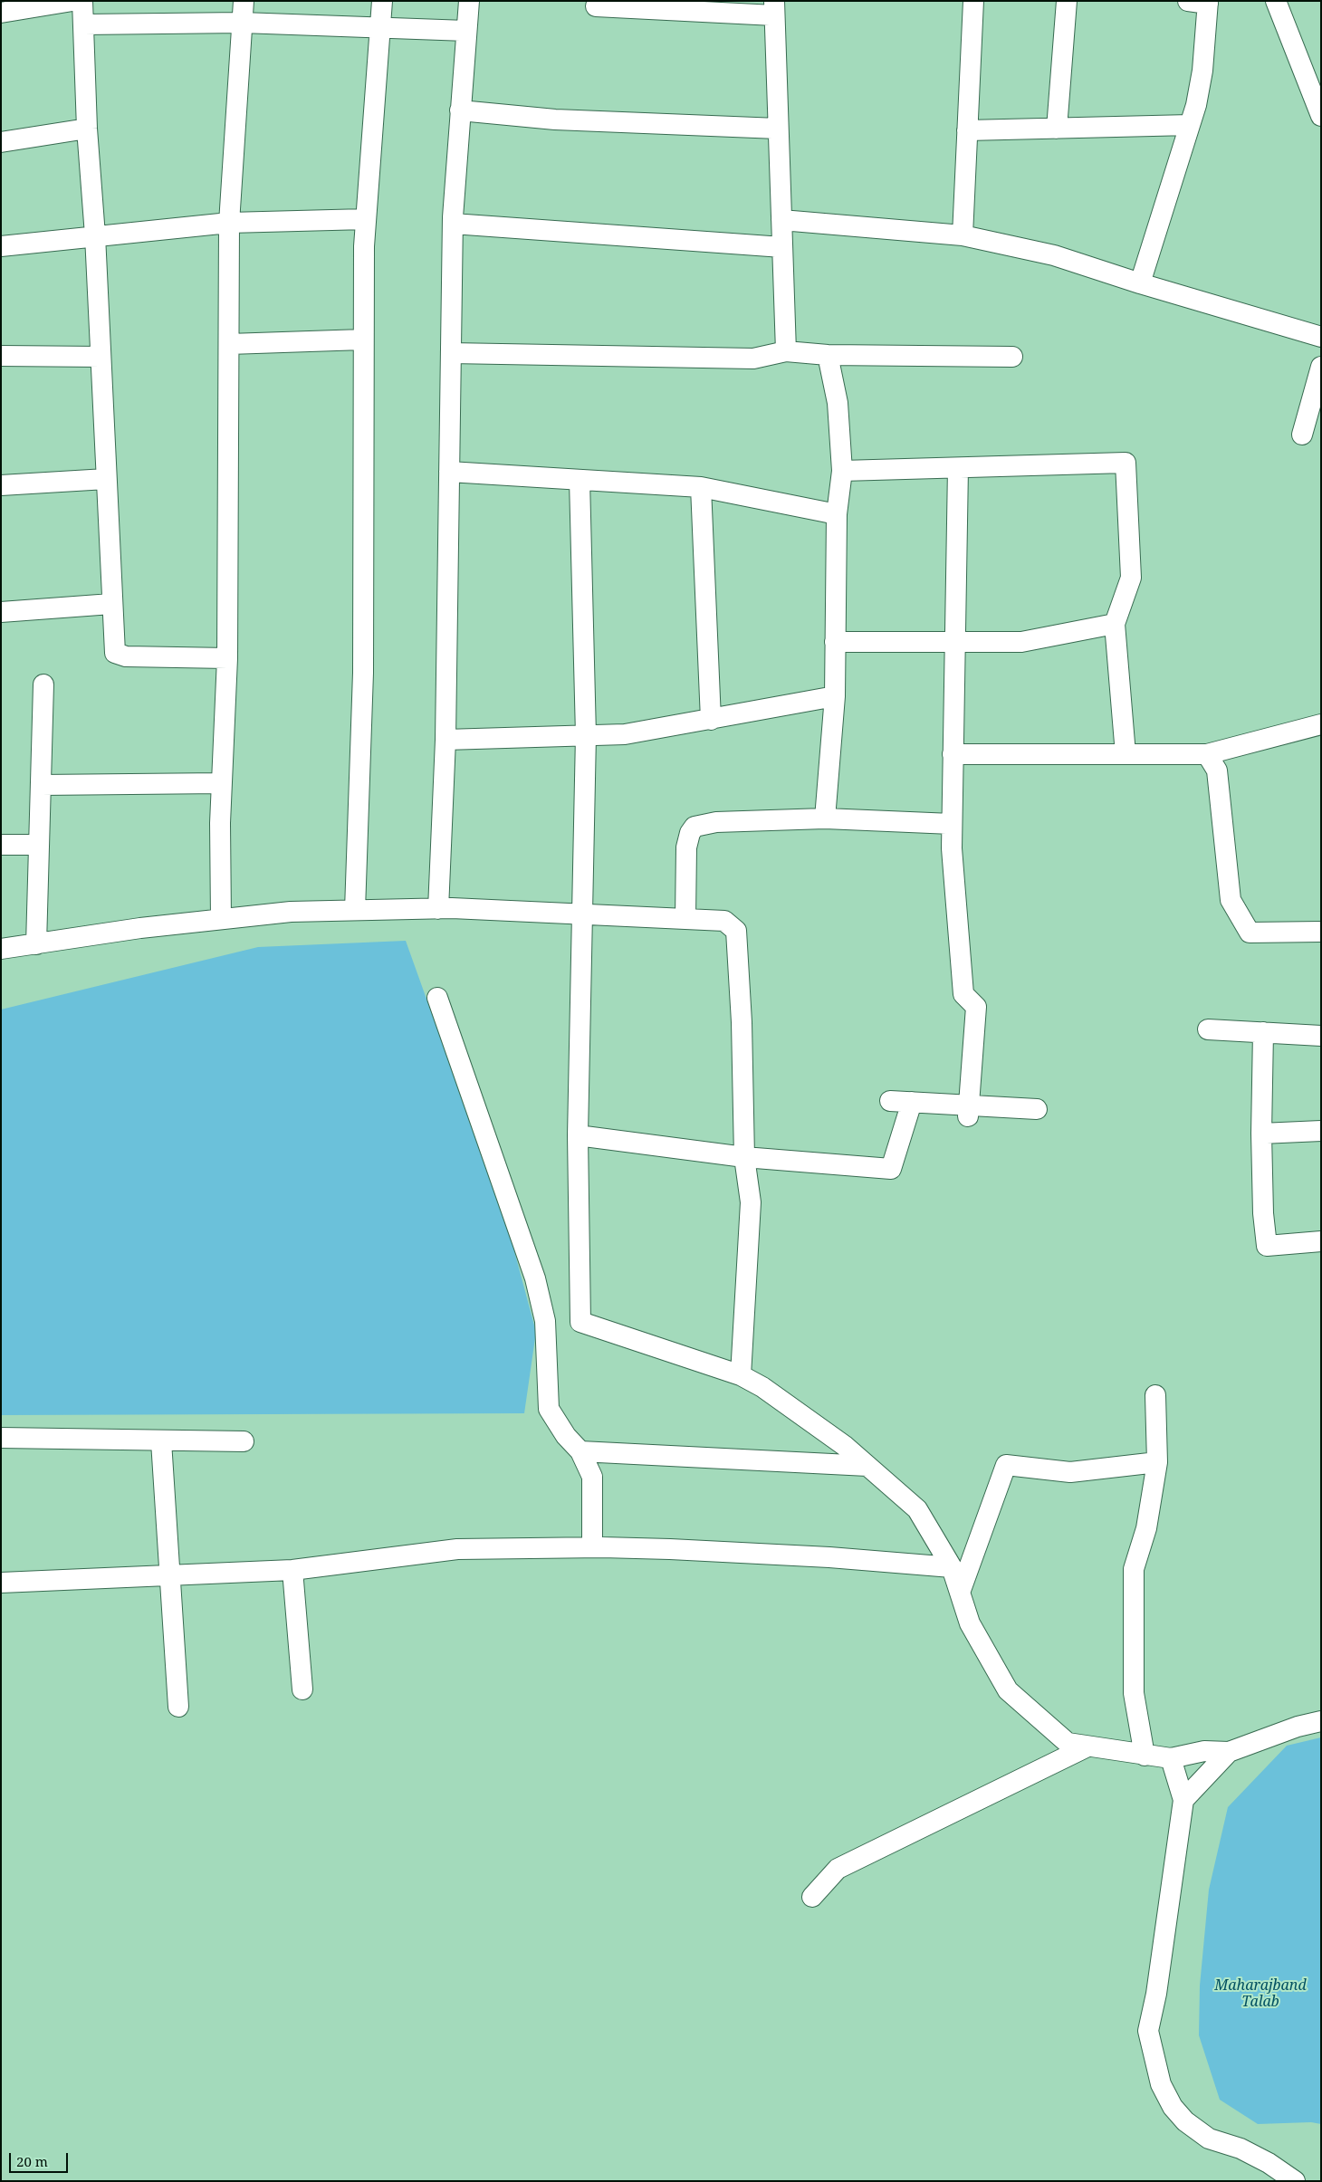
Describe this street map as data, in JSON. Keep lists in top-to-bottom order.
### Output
{
  "water": ["Maharajband Talab"],
  "scale_bar": "20 m"
}
